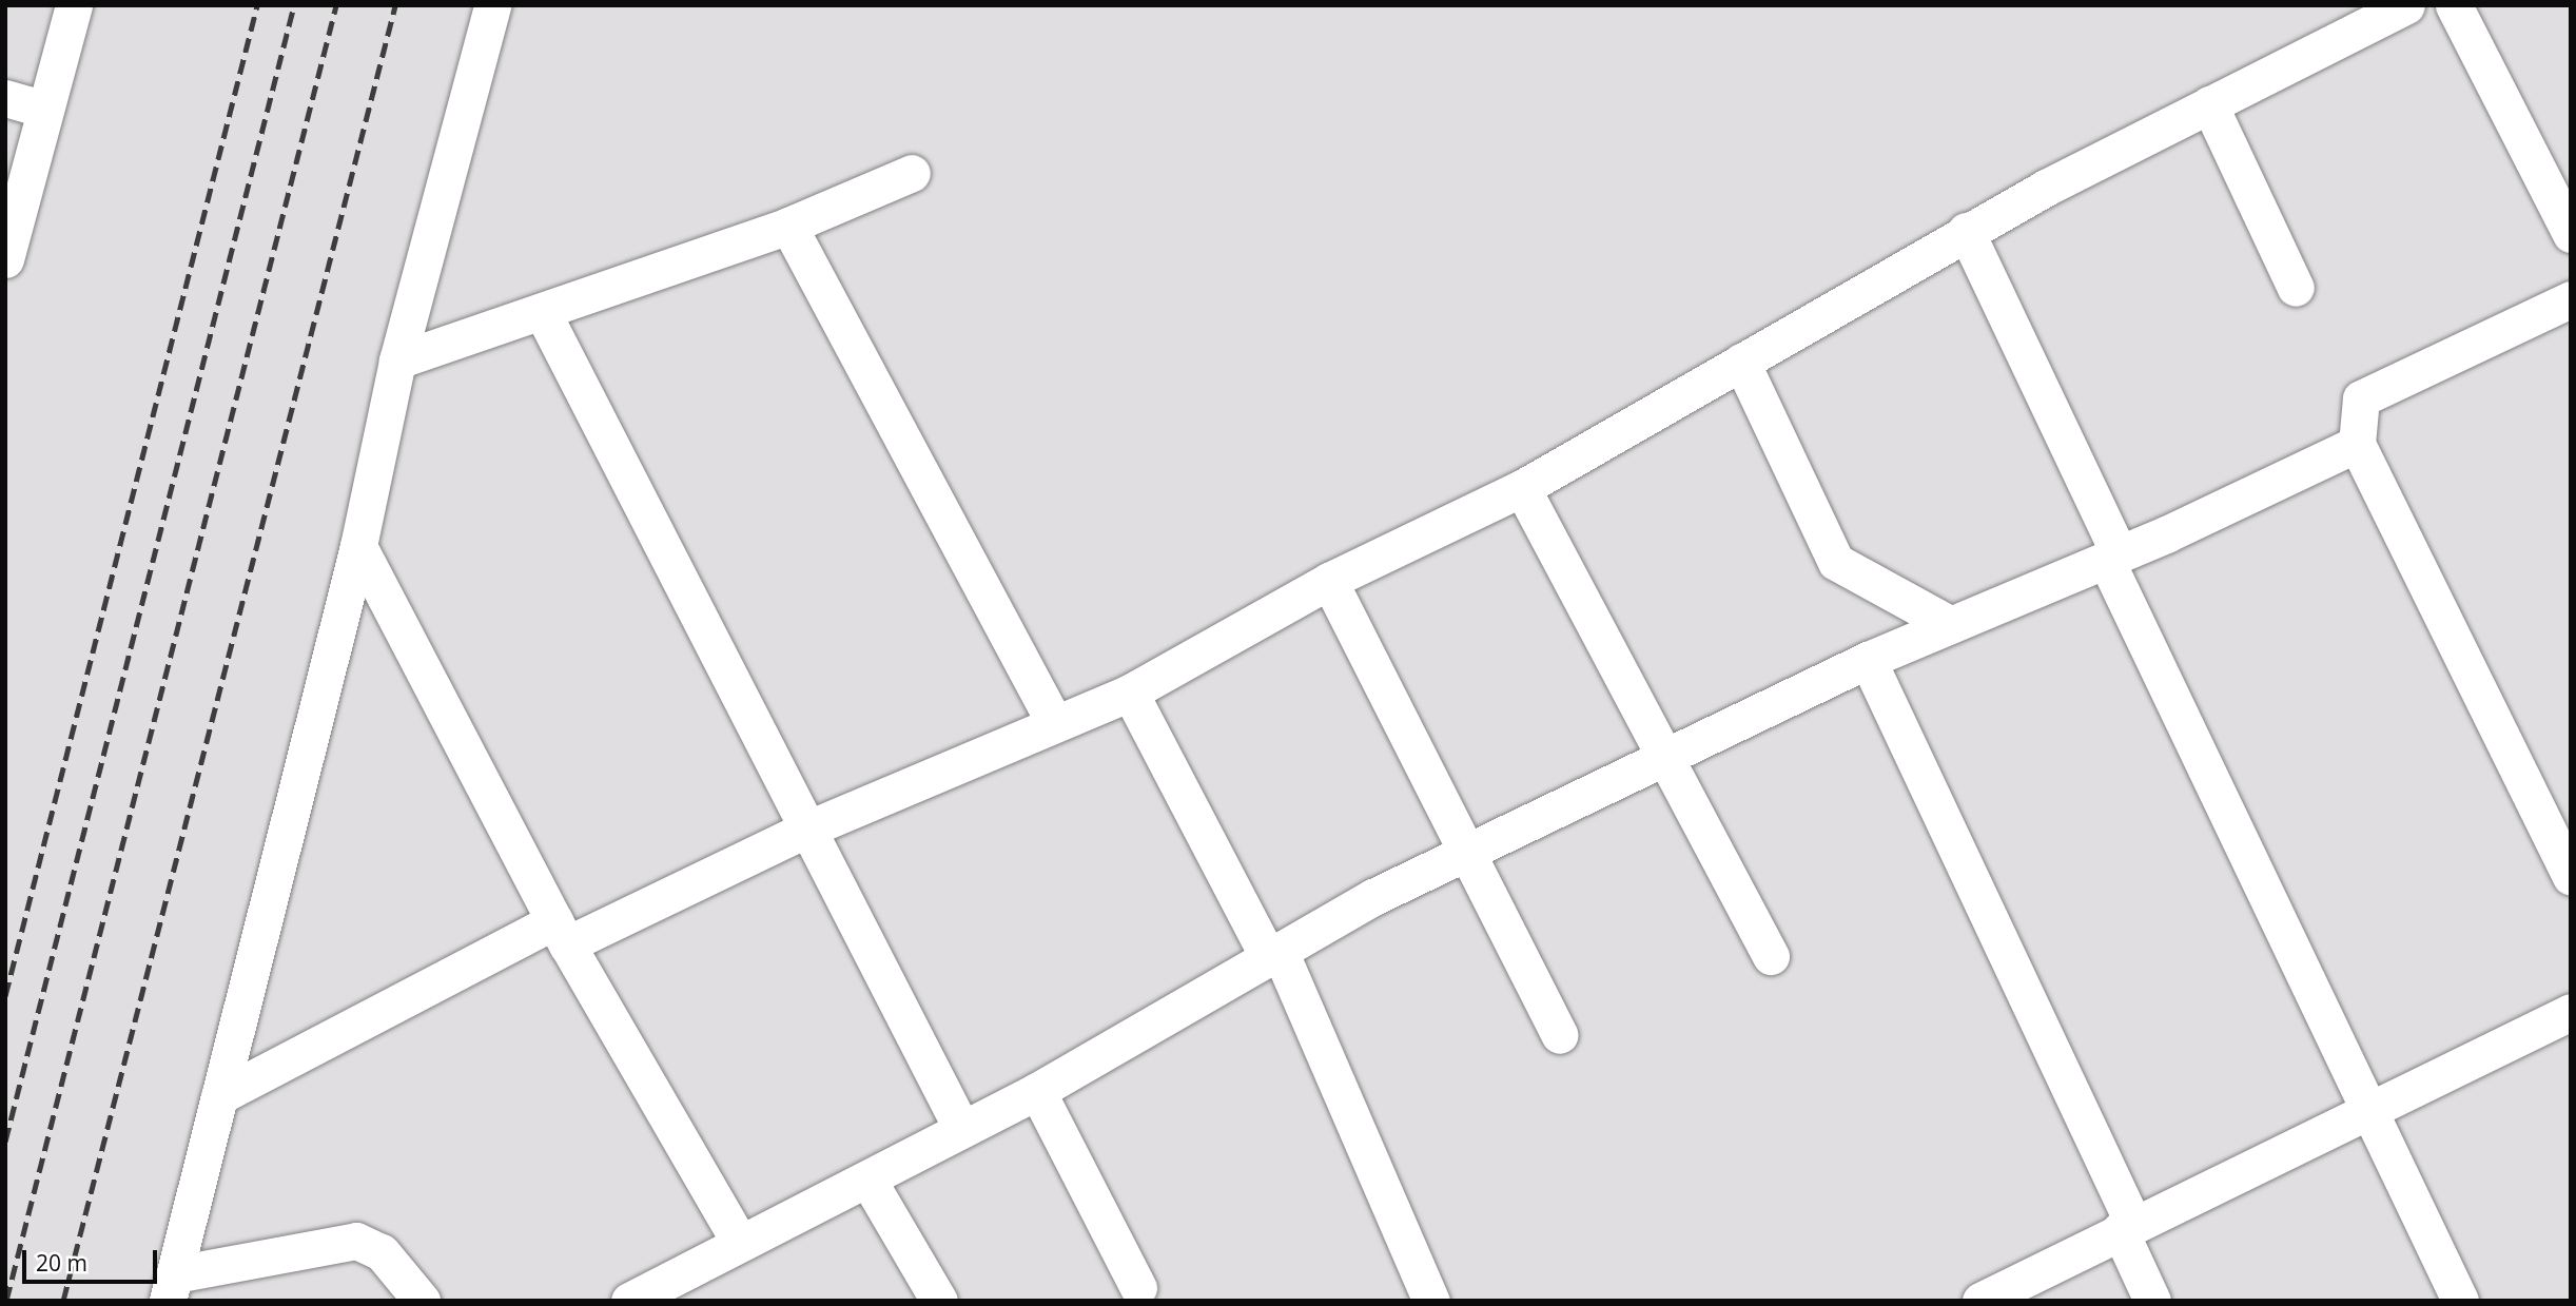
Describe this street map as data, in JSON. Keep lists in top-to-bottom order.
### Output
{
  "scale_bar": "20 m"
}
